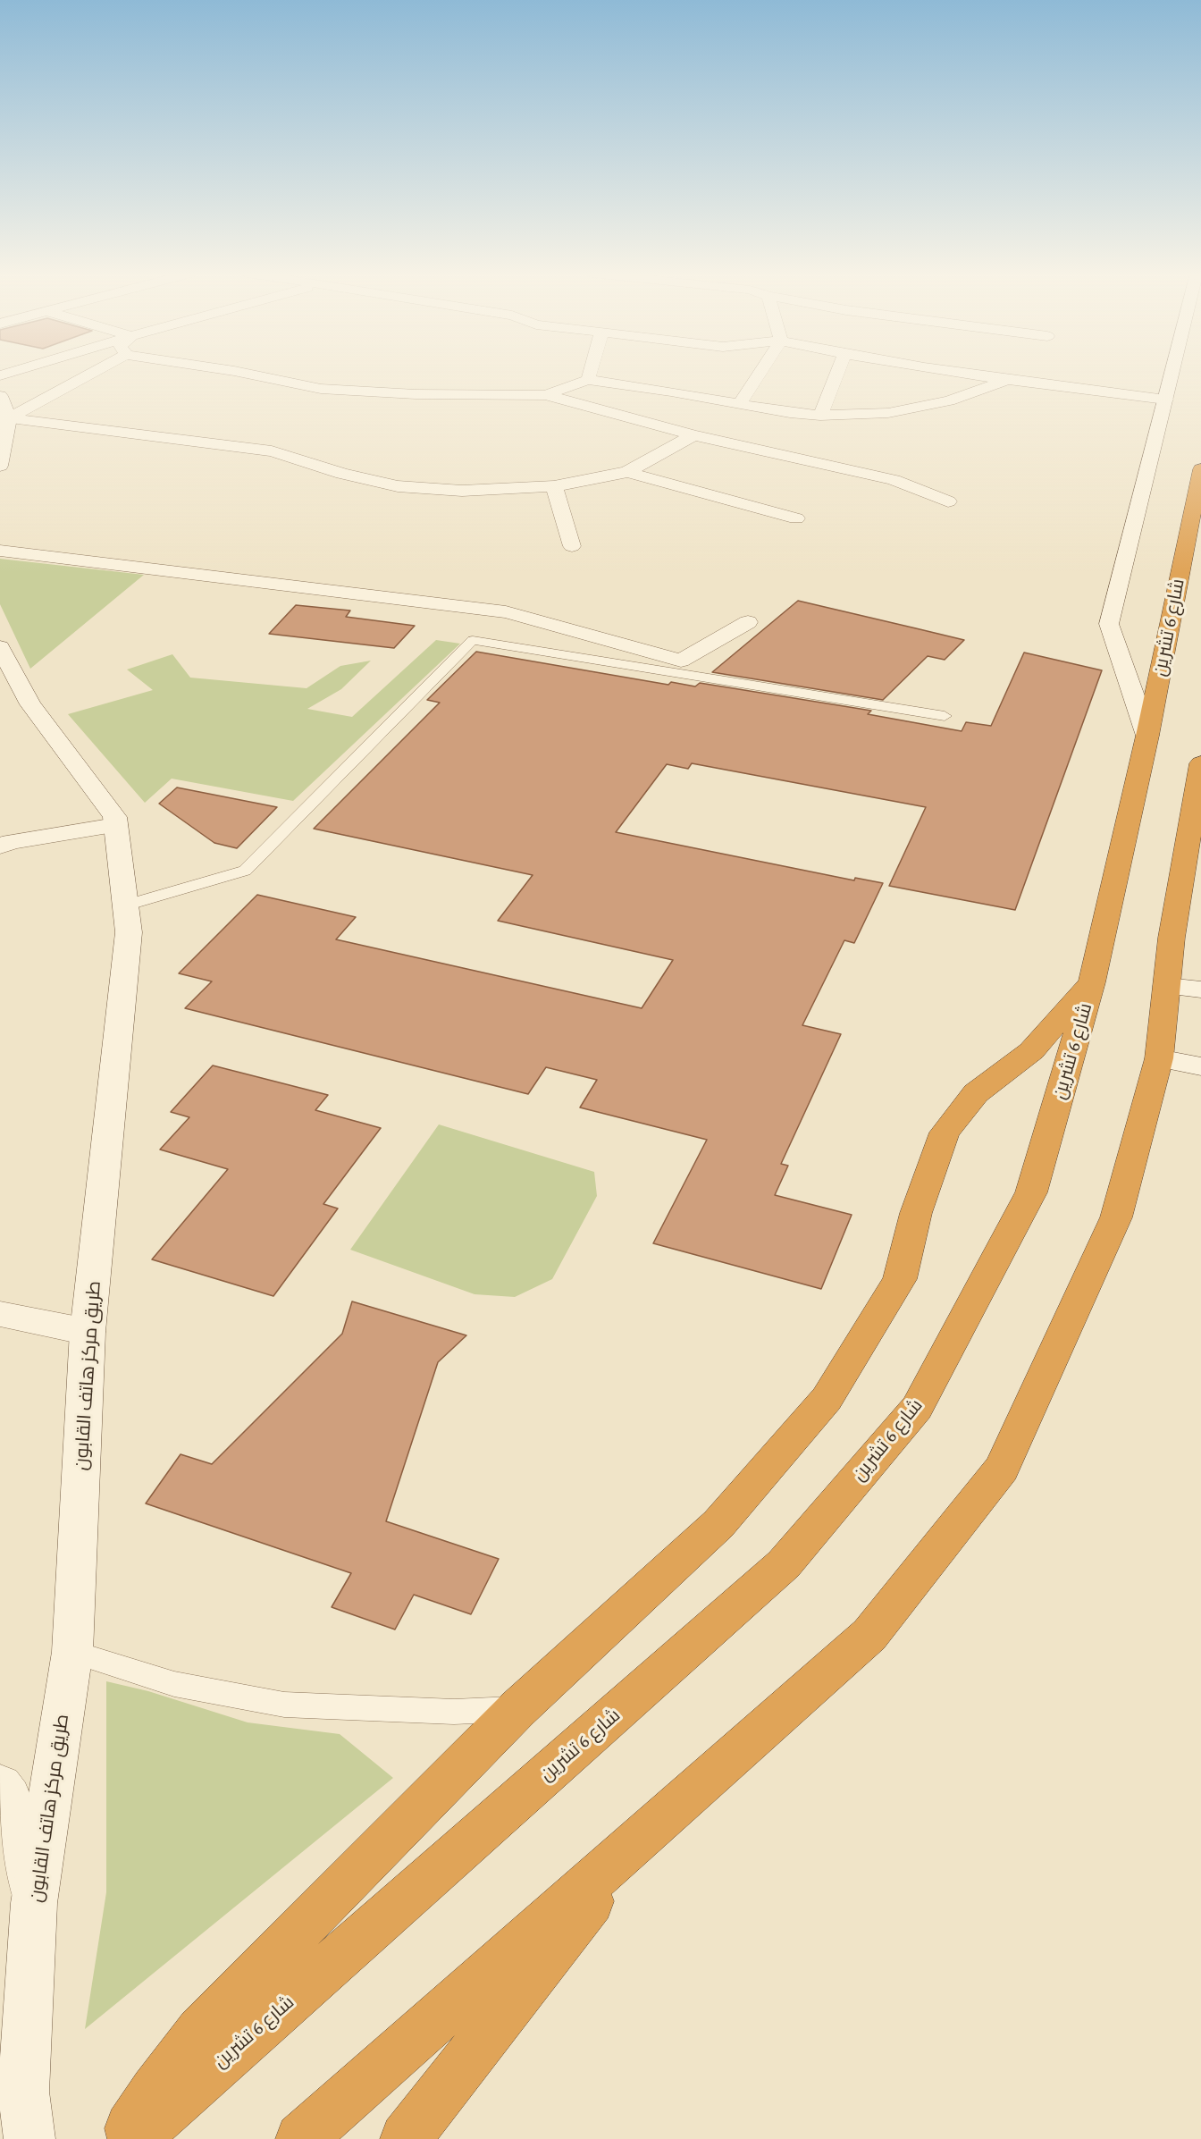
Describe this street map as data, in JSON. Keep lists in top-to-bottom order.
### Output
{
  "streets": {
    "highway": ["شارع 6 تشرين"],
    "street": ["طريق مركز هاتف القابون"]
  }
}
